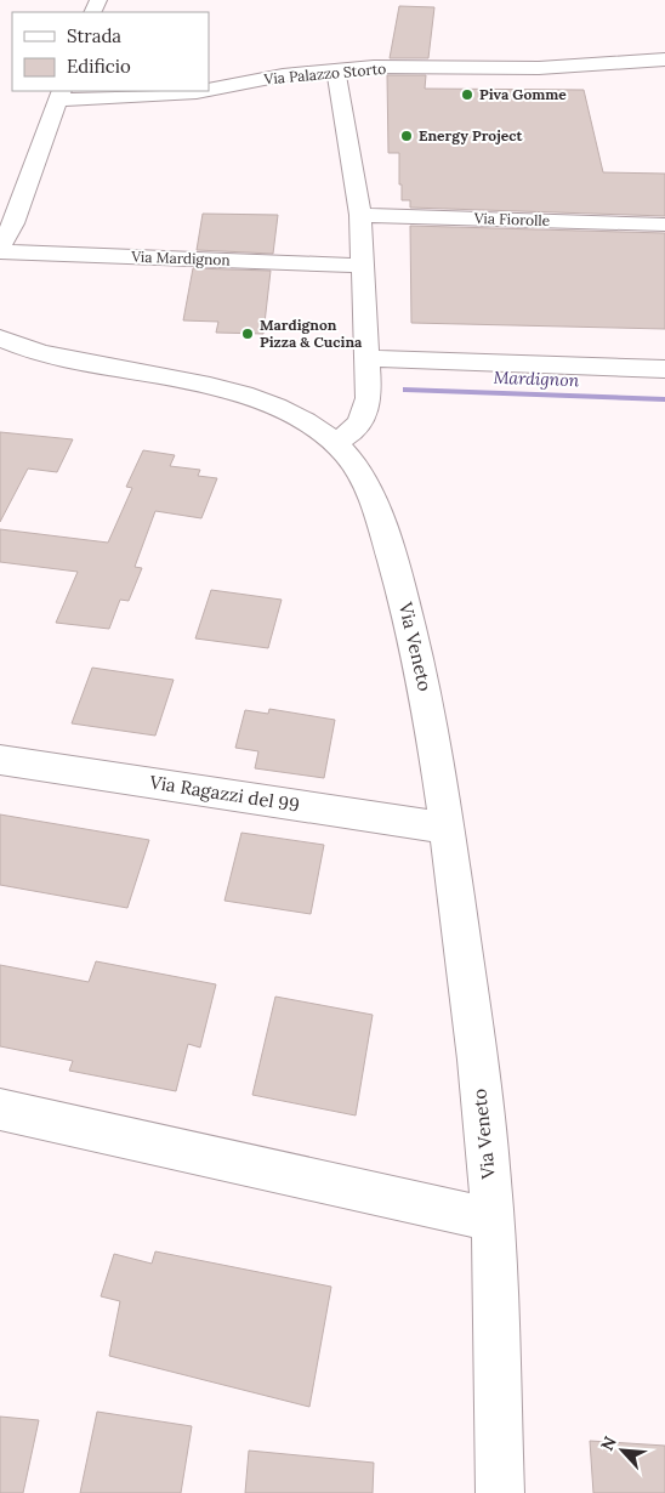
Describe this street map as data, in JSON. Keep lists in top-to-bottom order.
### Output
{
  "streets": {
    "street": [
      "Via Palazzo Storto",
      "Via Fiorolle",
      "Via Mardignon",
      "Via Veneto",
      "Via Ragazzi del 99"
    ]
  },
  "crossings": [
    ["Via Palazzo Storto", "Via Mardignon"],
    ["Via Veneto", "Via Ragazzi del 99"]
  ],
  "water": ["Mardignon"],
  "places": ["Piva Gomme", "Energy Project", "Mardignon Pizza & Cucina"],
  "legend": ["Strada", "Edificio"],
  "north": "top left"
}
